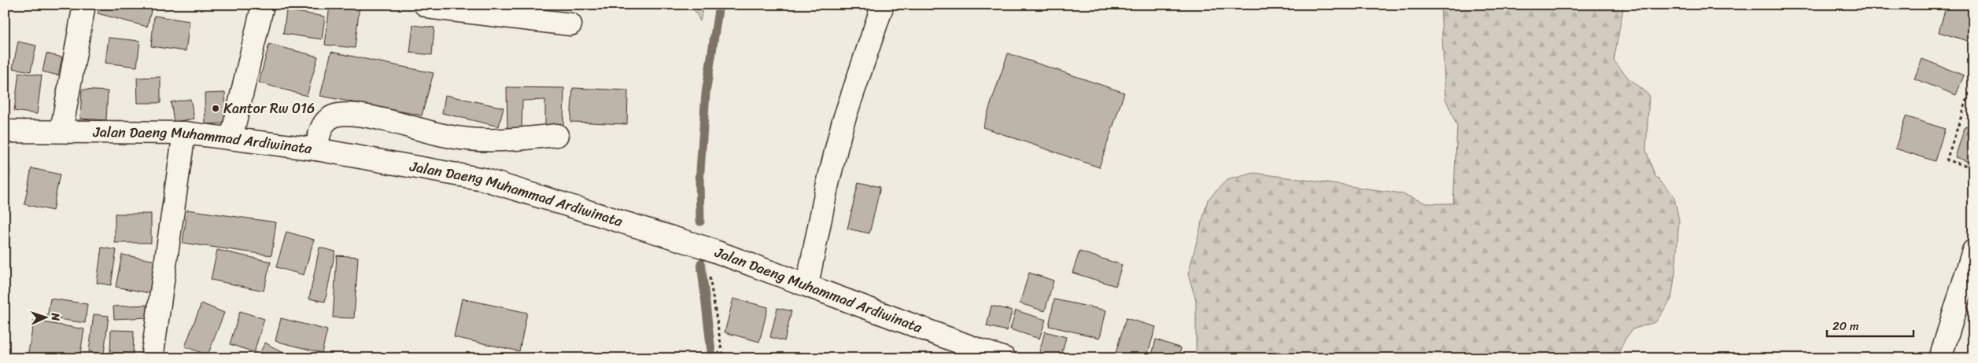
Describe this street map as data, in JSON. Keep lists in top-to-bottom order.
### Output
{
  "streets": {
    "main road": ["Jalan Daeng Muhammad Ardiwinata"]
  },
  "places": ["Kantor Rw 016"],
  "scale_bar": "20 m",
  "north": "right"
}
